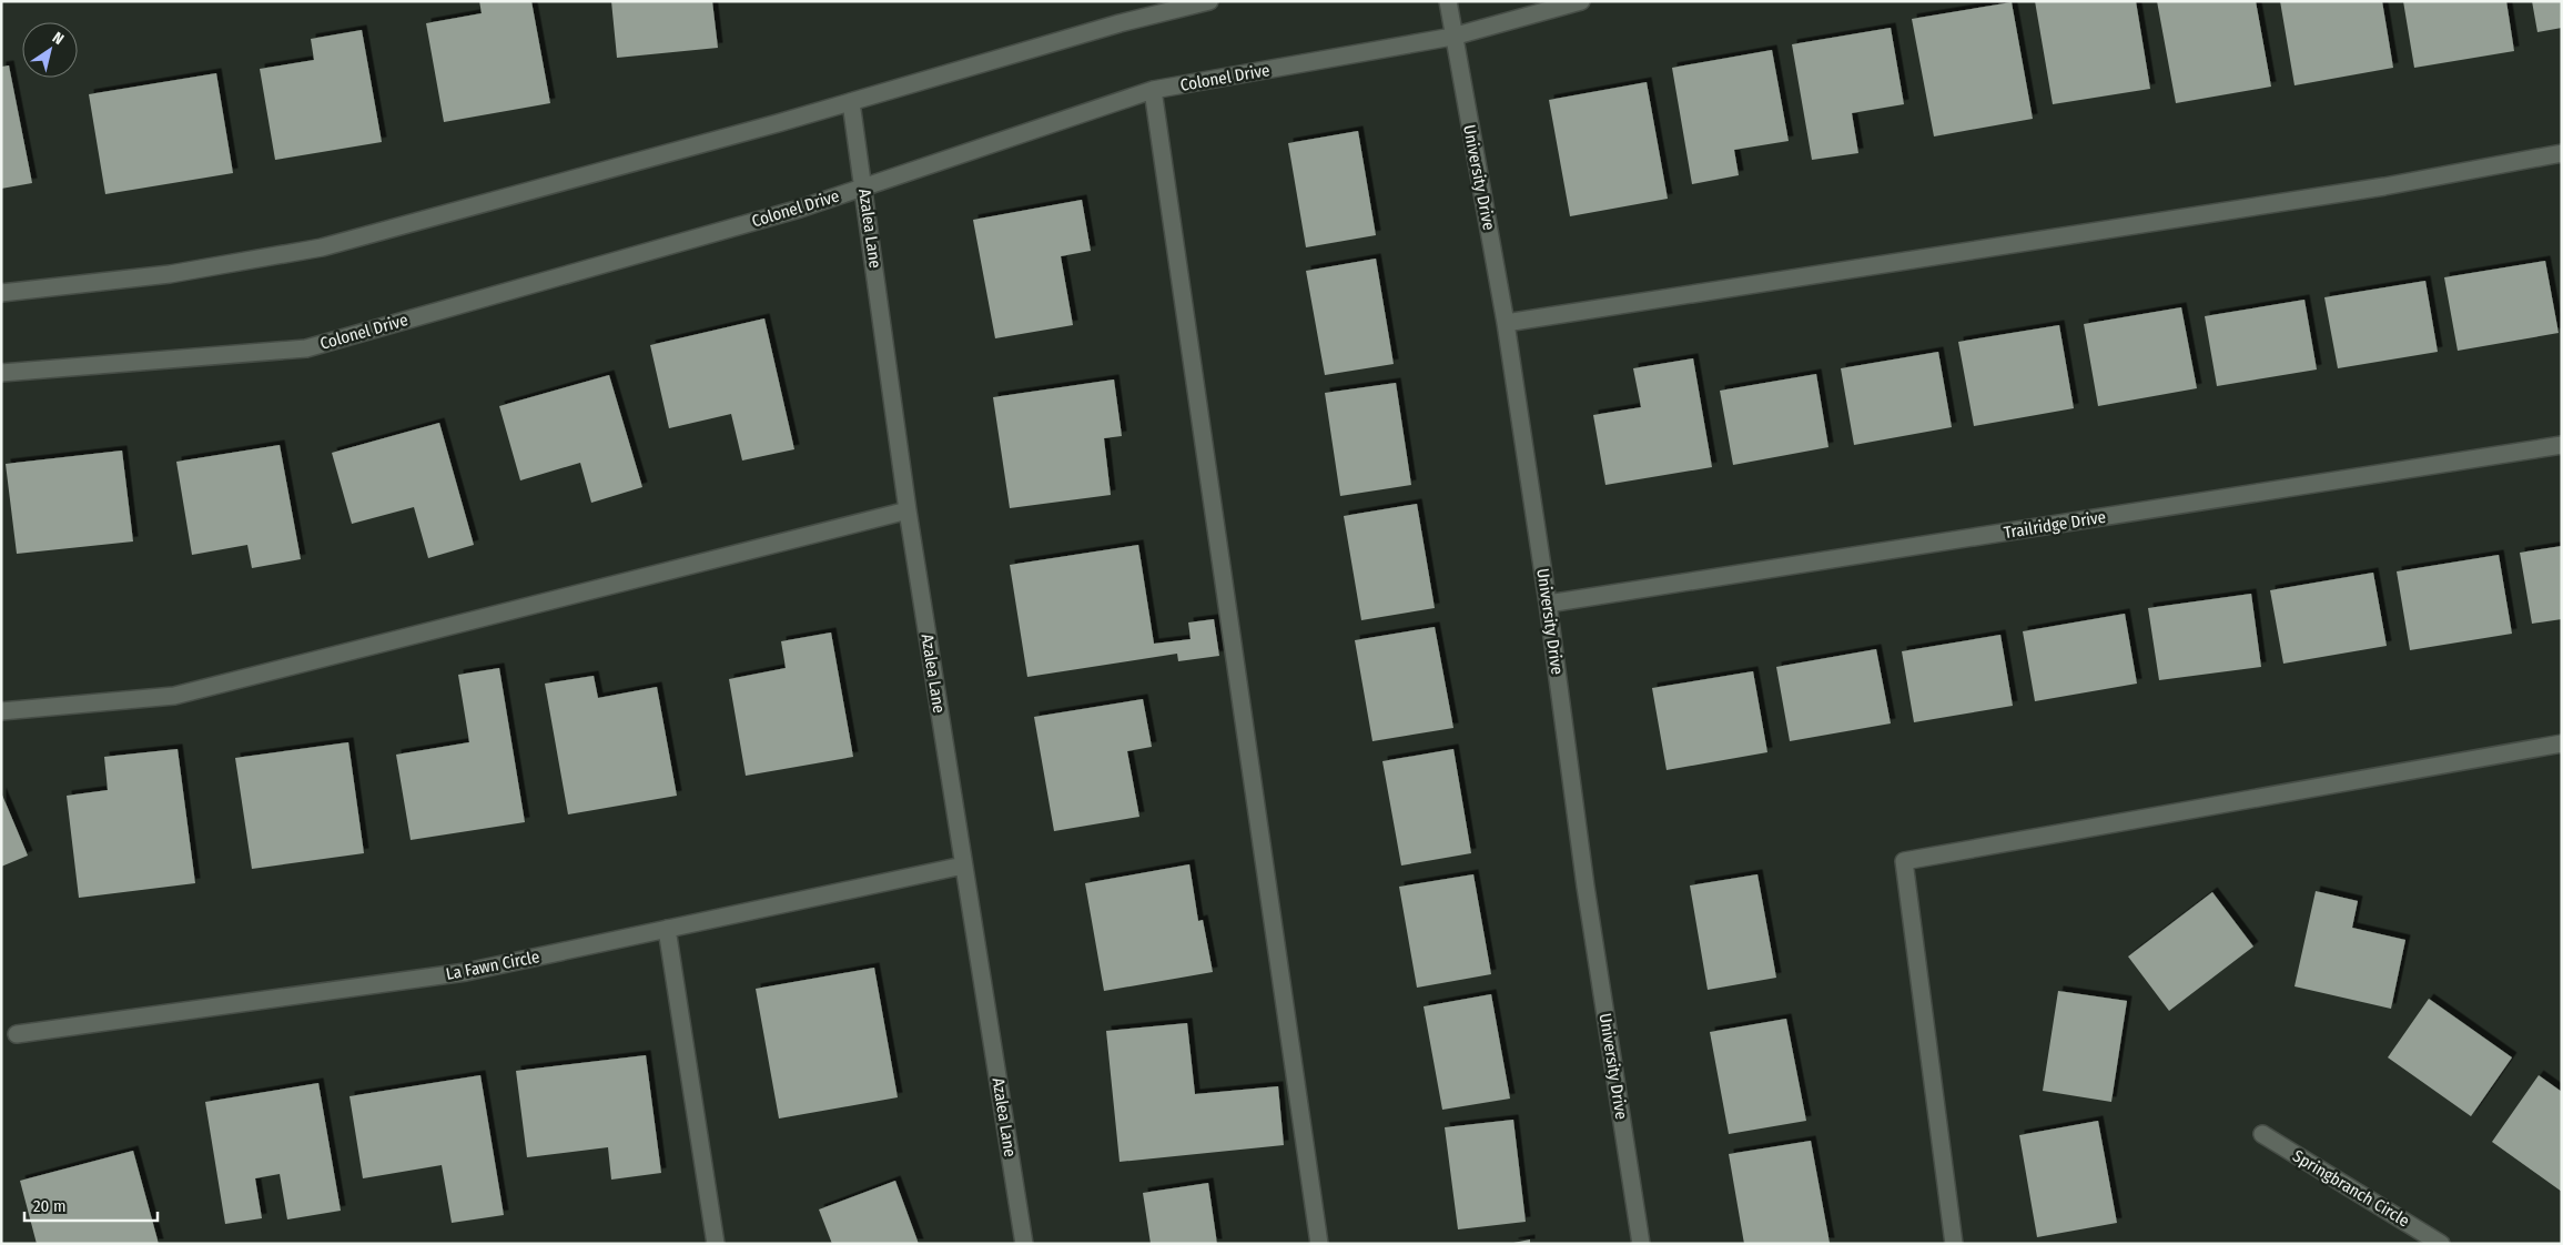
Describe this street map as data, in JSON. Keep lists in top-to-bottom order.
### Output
{
  "streets": {
    "street": [
      "Colonel Drive",
      "University Drive",
      "Azalea Lane",
      "Trailridge Drive",
      "La Fawn Circle",
      "Springbranch Circle"
    ]
  },
  "crossings": [
    ["Colonel Drive", "University Drive"],
    ["Colonel Drive", "Azalea Lane"],
    ["University Drive", "Trailridge Drive"],
    ["Azalea Lane", "La Fawn Circle"]
  ],
  "scale_bar": "20 m",
  "north": "top right"
}
